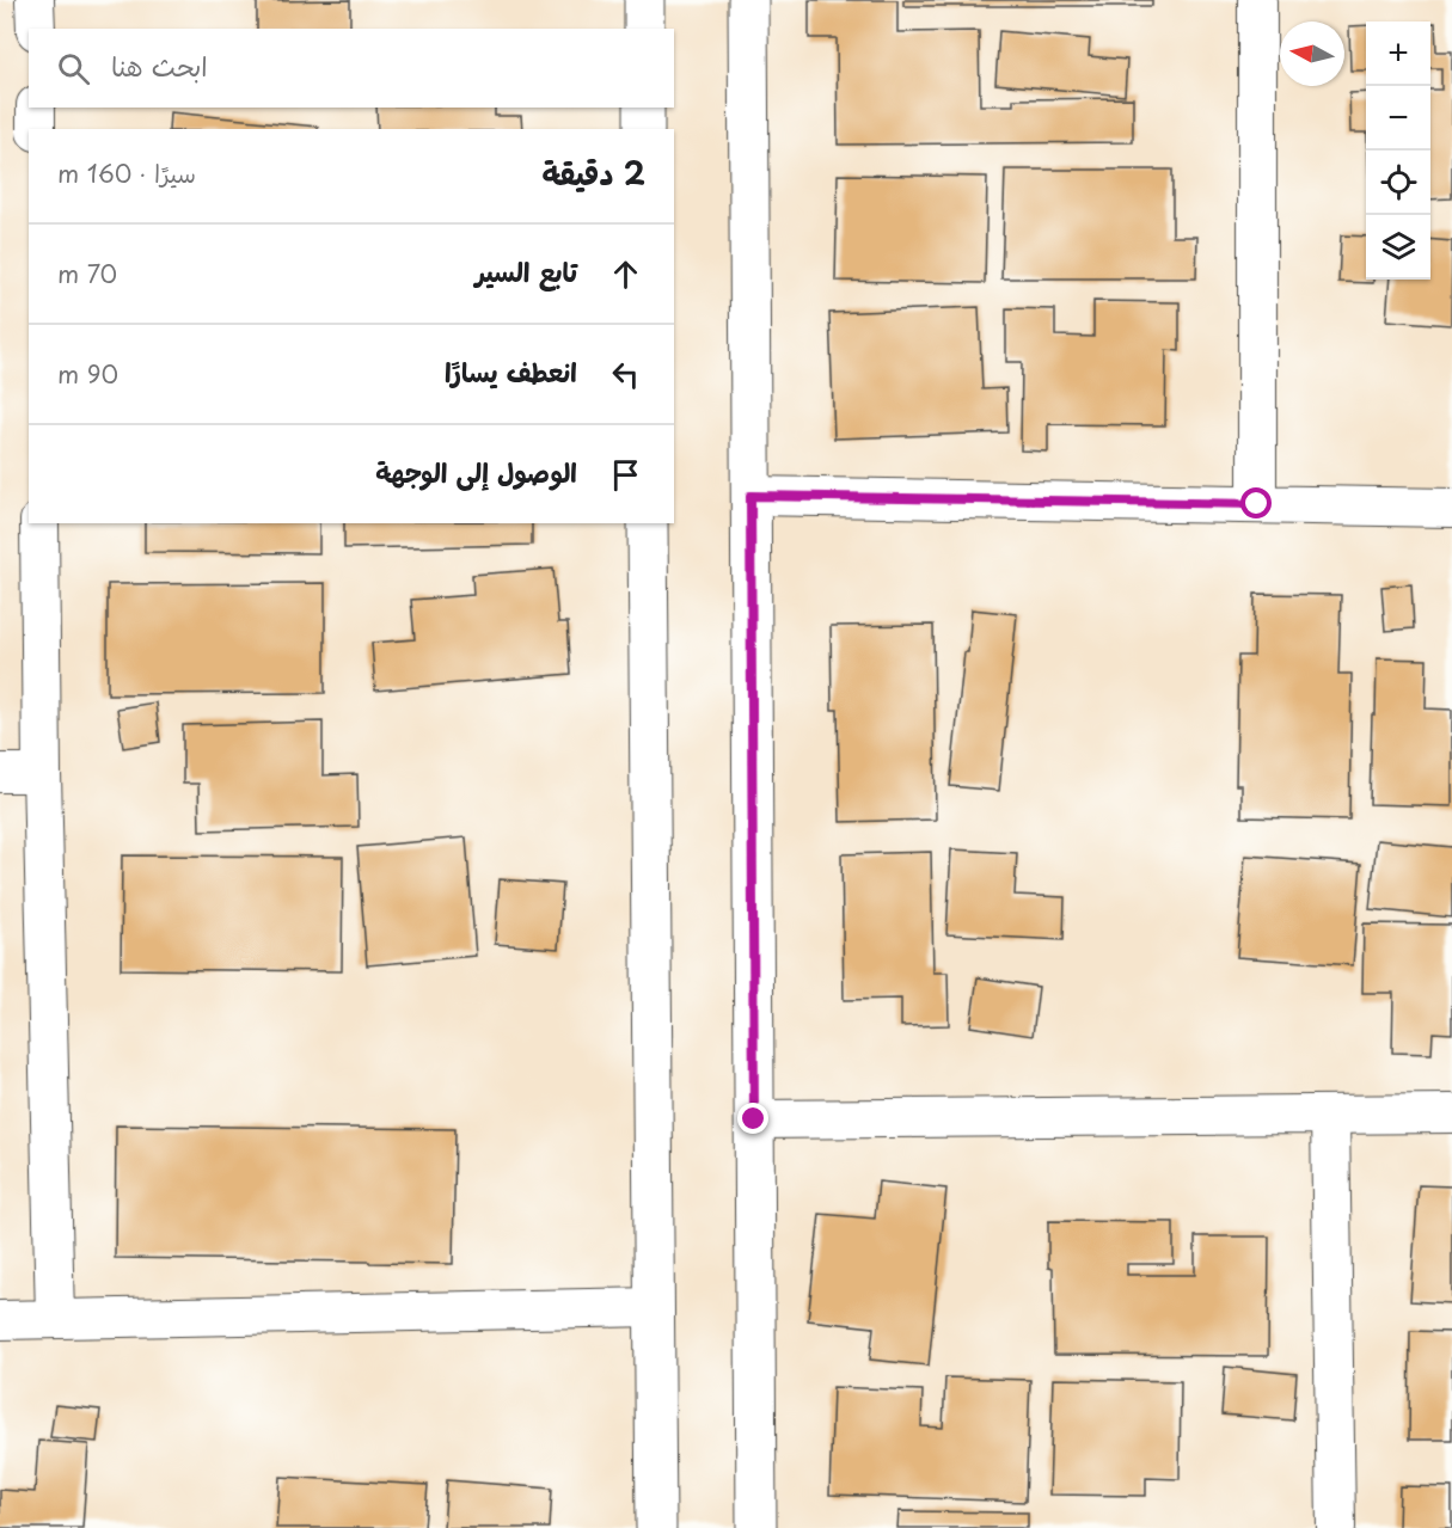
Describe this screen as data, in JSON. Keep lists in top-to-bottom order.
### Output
{
  "north": "left",
  "page": {
    "map_buttons": ["+", "−"],
    "search": "ابحث هنا",
    "heading": ["2 دقيقة", "سيرًا · 160 m"],
    "list": [
      ["تابع السير", "70 m"],
      ["انعطف يسارًا", "90 m"],
      "الوصول إلى الوجهة"
    ]
  }
}
